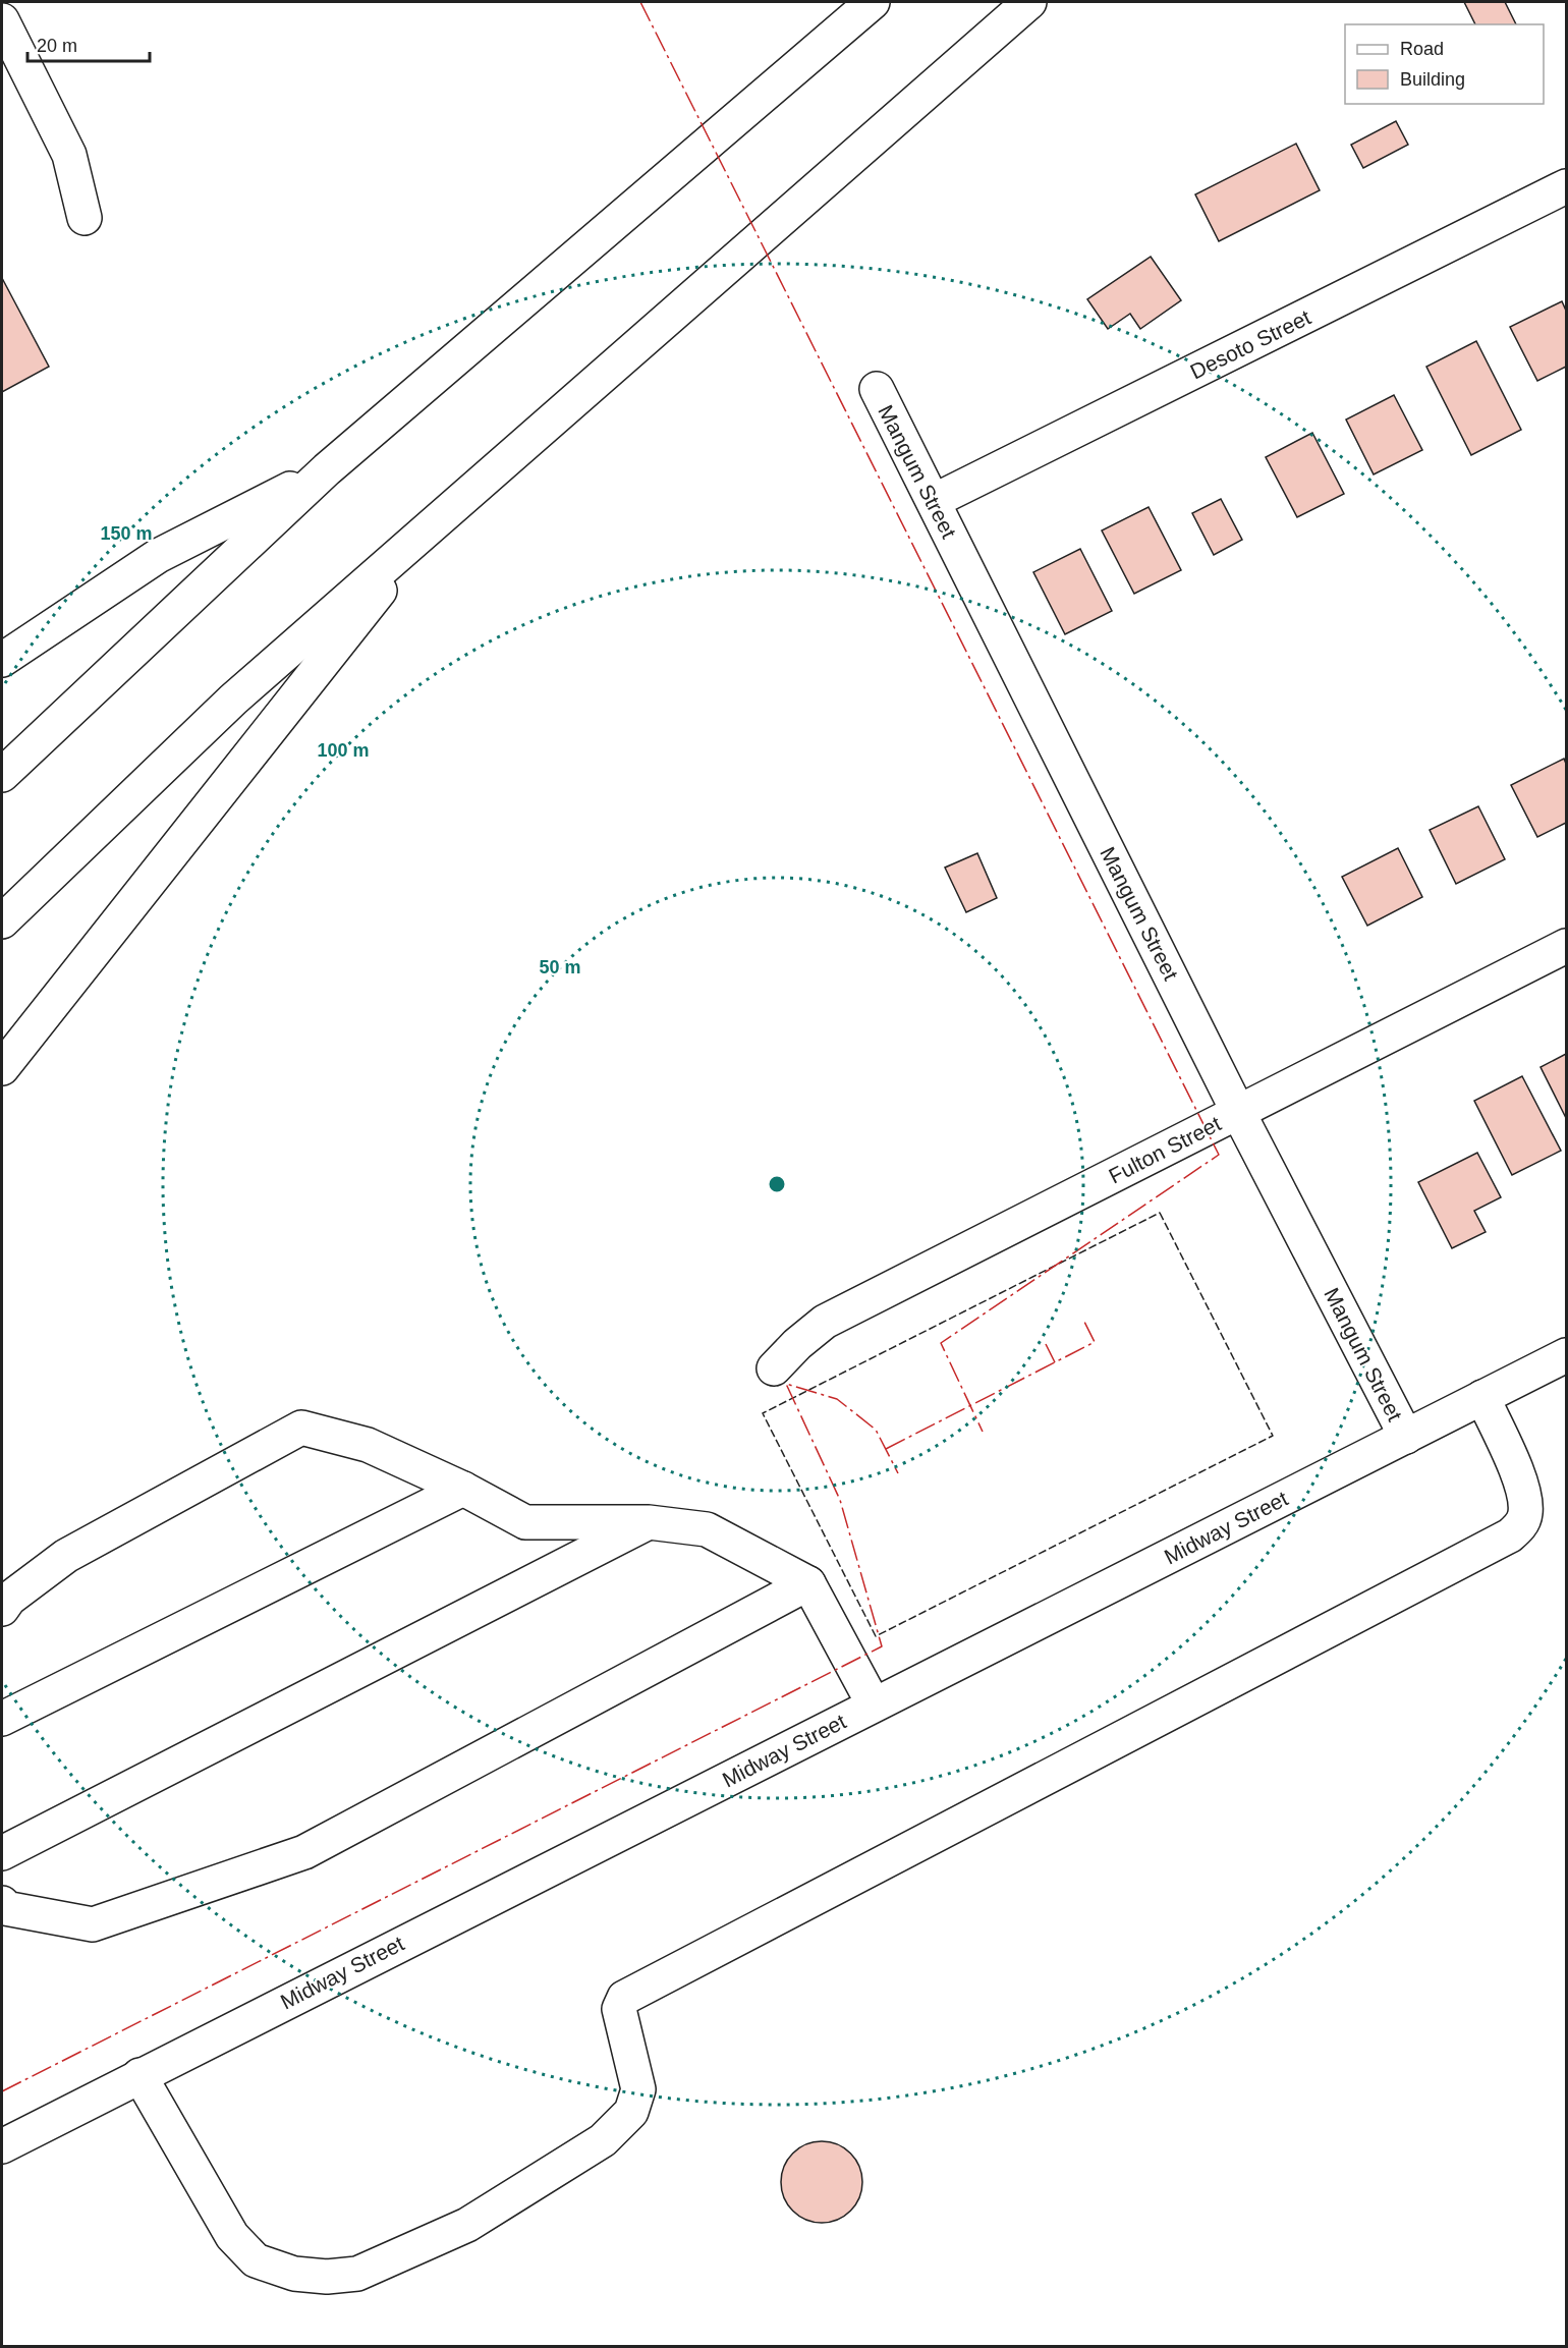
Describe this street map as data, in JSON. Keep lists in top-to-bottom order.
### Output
{
  "streets": {
    "main road": [
      "Desoto Street",
      "Mangum Street",
      "Fulton Street",
      "Midway Street"
    ]
  },
  "crossings": [
    ["Desoto Street", "Mangum Street"],
    ["Mangum Street", "Fulton Street"],
    ["Mangum Street", "Midway Street"]
  ],
  "legend": ["Road", "Building"],
  "scale_bar": "20 m",
  "rings": ["150 m", "100 m", "50 m"]
}
